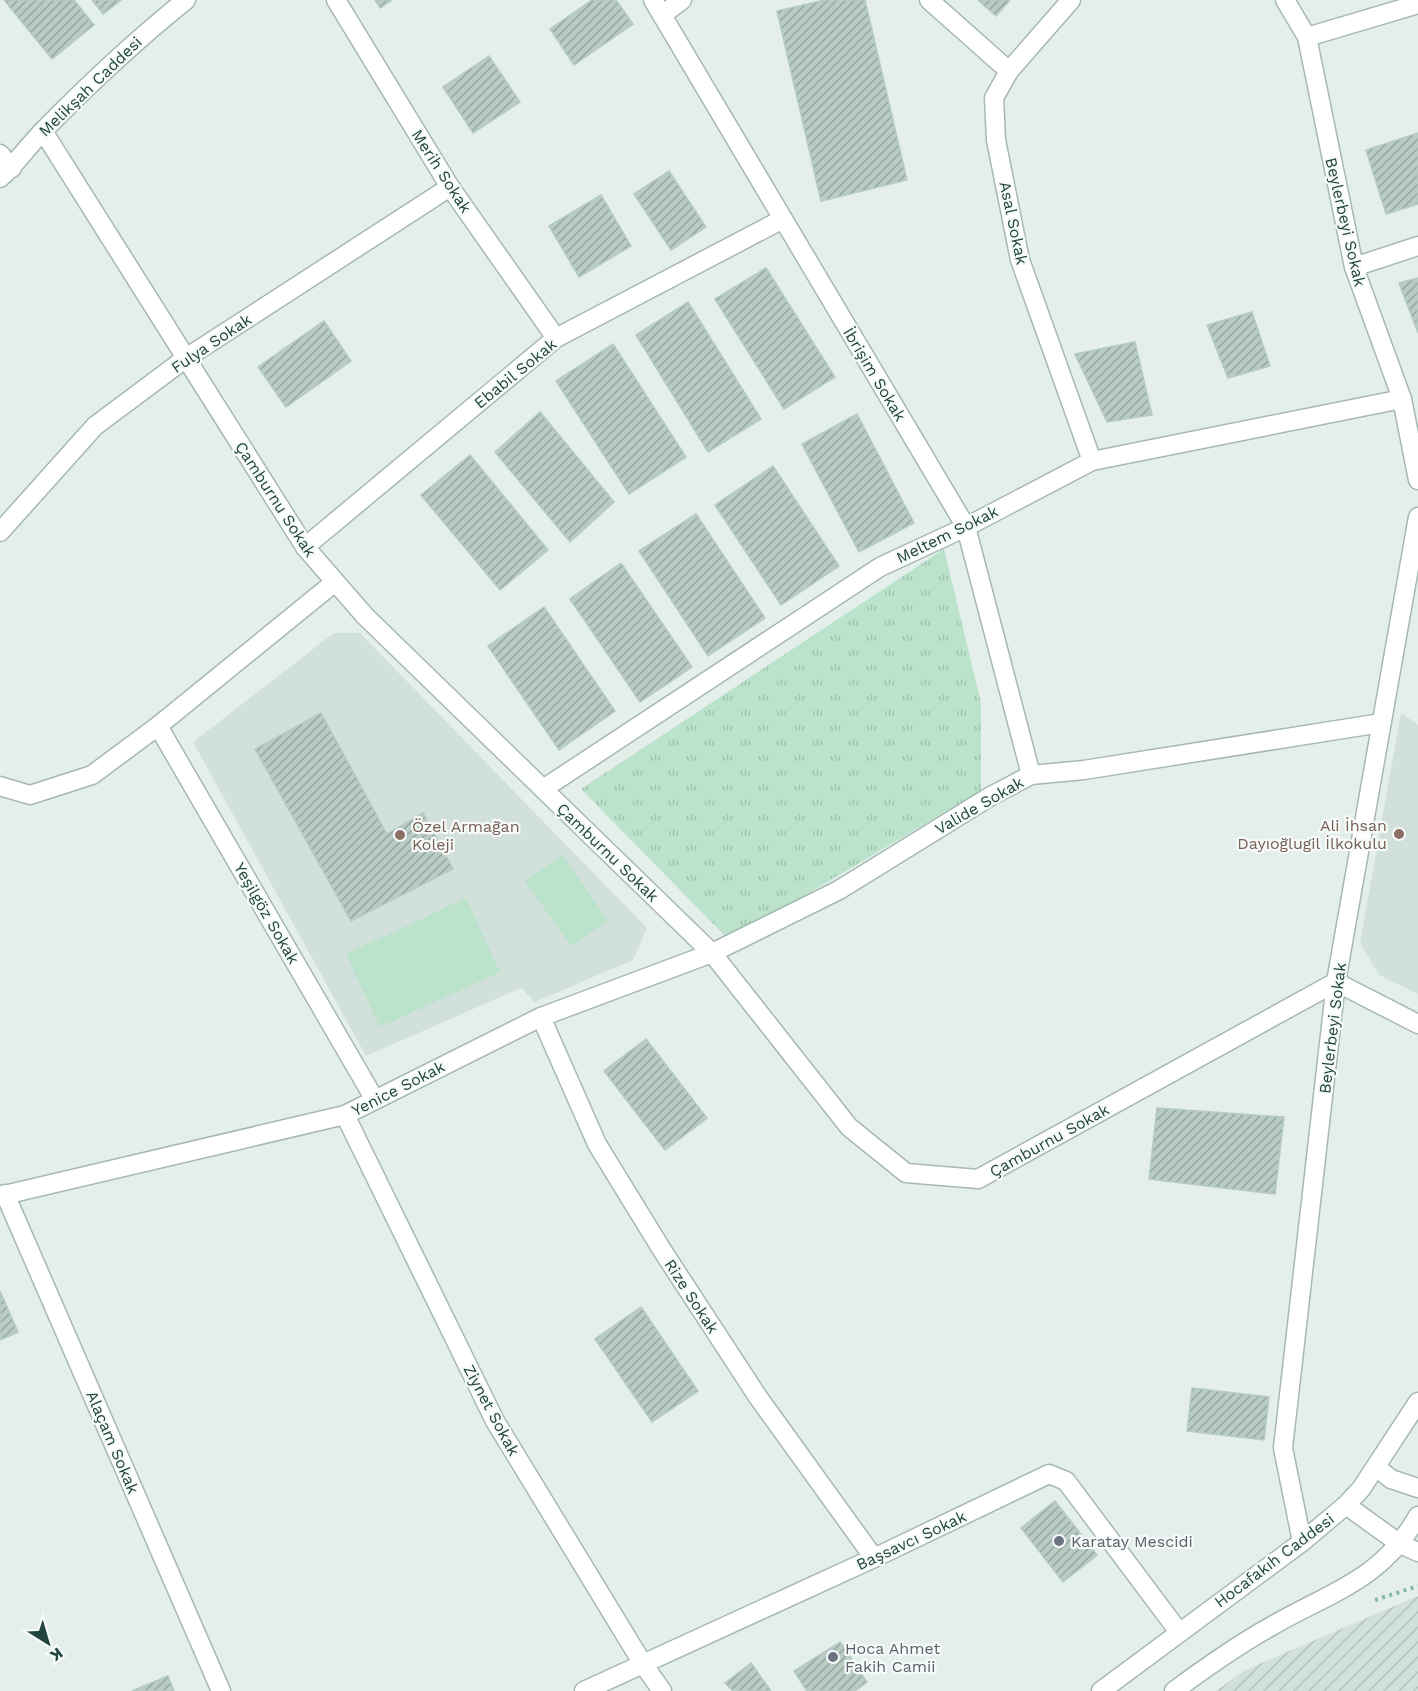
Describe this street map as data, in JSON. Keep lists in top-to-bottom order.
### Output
{
  "streets": {
    "street": [
      "Melikşah Caddesi",
      "Merih Sokak",
      "Beylerbeyi Sokak",
      "Asal Sokak",
      "Fulya Sokak",
      "Ebabil Sokak",
      "İbrişim Sokak",
      "Çamburnu Sokak",
      "Meltem Sokak",
      "Valide Sokak",
      "Yeşilgöz Sokak",
      "Yenice Sokak",
      "Rize Sokak",
      "Ziynet Sokak",
      "Alaçam Sokak",
      "Başsavcı Sokak",
      "Hocafakıh Caddesi"
    ]
  },
  "crossings": [
    ["Melikşah Caddesi", "Çamburnu Sokak"],
    ["Merih Sokak", "Fulya Sokak"],
    ["Merih Sokak", "Ebabil Sokak"],
    ["Beylerbeyi Sokak", "Çamburnu Sokak"],
    ["Beylerbeyi Sokak", "Meltem Sokak"],
    ["Beylerbeyi Sokak", "Valide Sokak"],
    ["Beylerbeyi Sokak", "Hocafakıh Caddesi"],
    ["Asal Sokak", "Meltem Sokak"],
    ["Fulya Sokak", "Çamburnu Sokak"],
    ["Ebabil Sokak", "İbrişim Sokak"],
    ["Ebabil Sokak", "Çamburnu Sokak"],
    ["İbrişim Sokak", "Meltem Sokak"],
    ["İbrişim Sokak", "Valide Sokak"],
    ["Çamburnu Sokak", "Meltem Sokak"],
    ["Çamburnu Sokak", "Valide Sokak"],
    ["Çamburnu Sokak", "Yenice Sokak"],
    ["Valide Sokak", "Yenice Sokak"],
    ["Yeşilgöz Sokak", "Yenice Sokak"],
    ["Yenice Sokak", "Rize Sokak"],
    ["Yenice Sokak", "Ziynet Sokak"],
    ["Yenice Sokak", "Alaçam Sokak"],
    ["Rize Sokak", "Başsavcı Sokak"],
    ["Ziynet Sokak", "Başsavcı Sokak"],
    ["Başsavcı Sokak", "Hocafakıh Caddesi"]
  ],
  "places": [
    "Ali İhsan Dayıoğlugil İlkokulu",
    "Özel Armağan Koleji",
    "Karatay Mescidi",
    "Hoca Ahmet Fakih Camii"
  ],
  "north": "bottom right"
}
